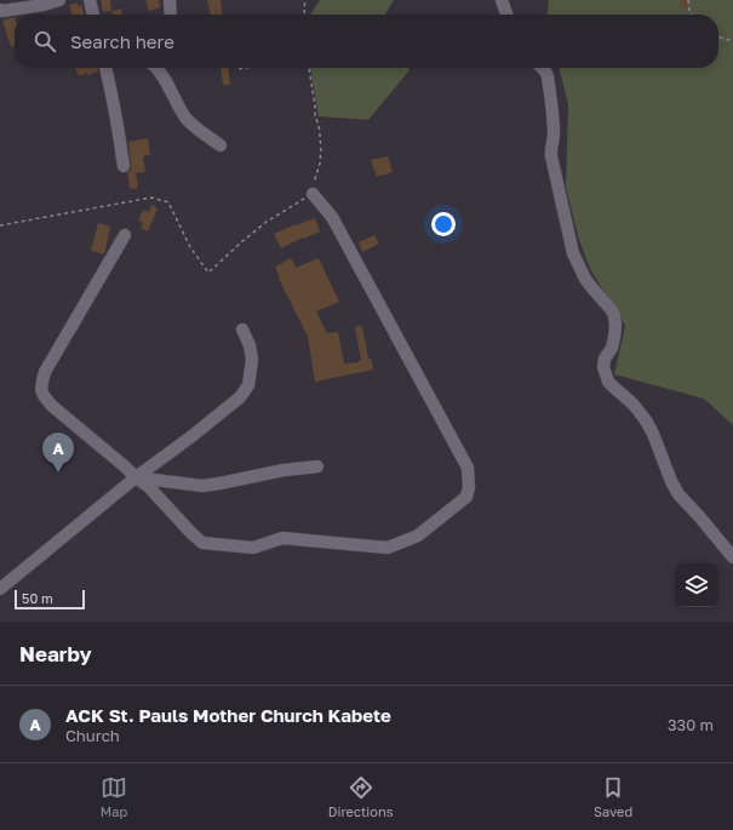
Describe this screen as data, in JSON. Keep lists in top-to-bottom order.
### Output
{
  "scale_bar": "50 m",
  "page": {
    "search": "Search here",
    "pins": "A",
    "scale": "50 m",
    "heading": "Nearby",
    "list": [
      {
        "mark": "A",
        "name": "ACK St. Pauls Mother Church Kabete",
        "note": "Church",
        "value": "330 m"
      }
    ],
    "nav": ["Map", "Directions", "Saved"]
  }
}
